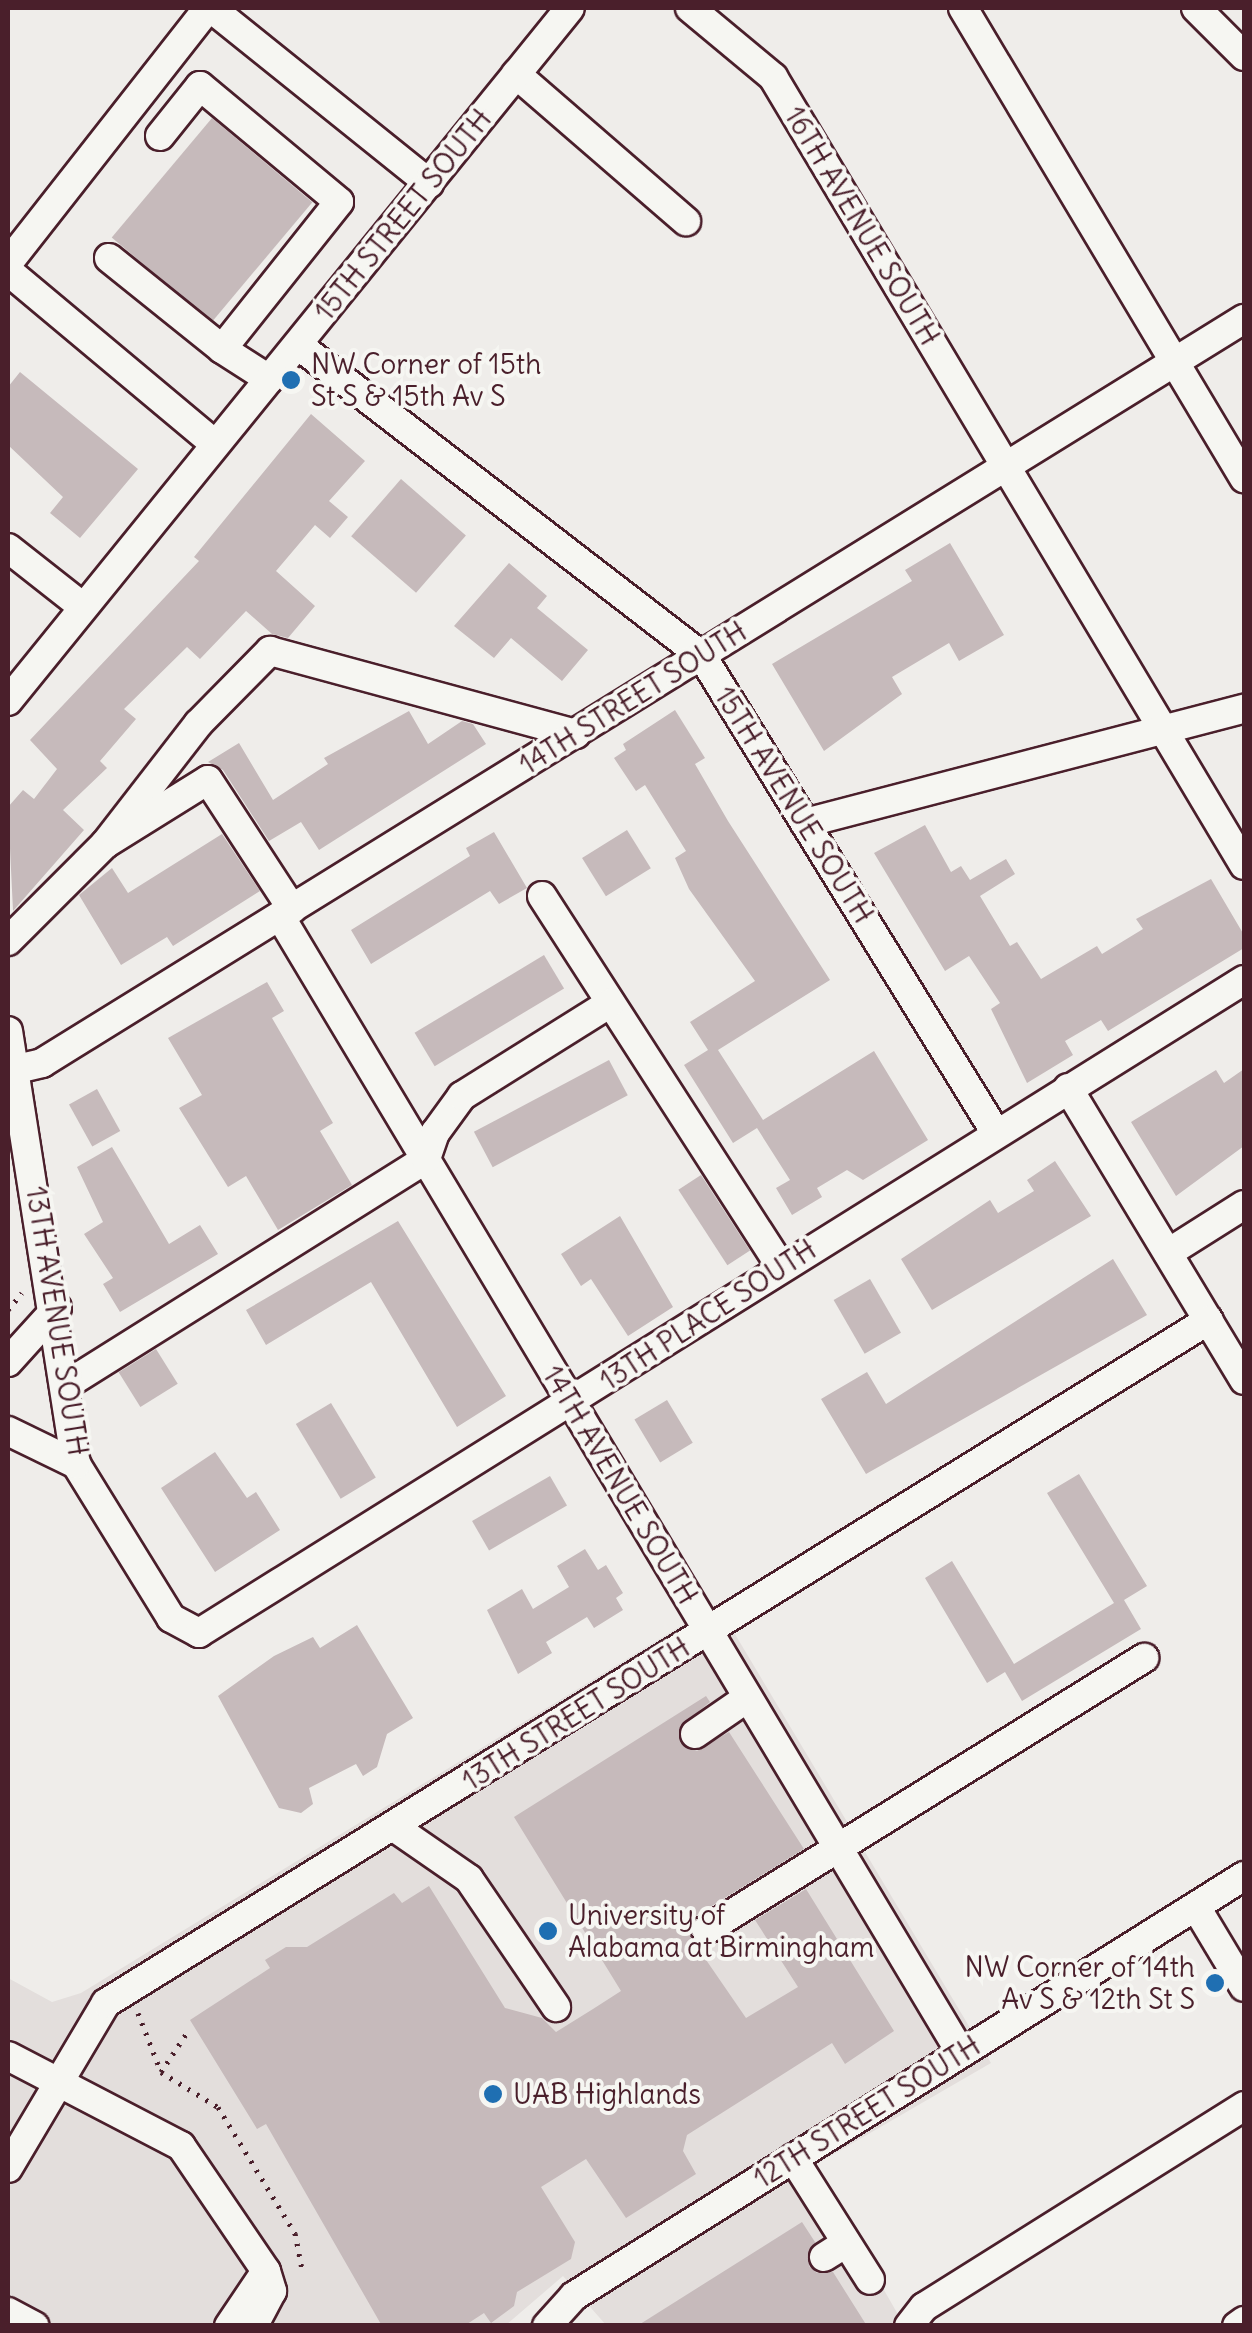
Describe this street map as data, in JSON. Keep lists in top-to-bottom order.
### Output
{
  "streets": {
    "street": [
      "15TH STREET SOUTH",
      "16TH AVENUE SOUTH",
      "14TH STREET SOUTH",
      "15TH AVENUE SOUTH",
      "13TH PLACE SOUTH",
      "13TH AVENUE SOUTH",
      "14TH AVENUE SOUTH",
      "13TH STREET SOUTH",
      "12TH STREET SOUTH"
    ]
  },
  "crossings": [
    ["15TH STREET SOUTH", "15TH AVENUE SOUTH"],
    ["16TH AVENUE SOUTH", "14TH STREET SOUTH"],
    ["14TH STREET SOUTH", "15TH AVENUE SOUTH"],
    ["14TH STREET SOUTH", "13TH AVENUE SOUTH"],
    ["14TH STREET SOUTH", "14TH AVENUE SOUTH"],
    ["15TH AVENUE SOUTH", "13TH PLACE SOUTH"],
    ["13TH PLACE SOUTH", "13TH AVENUE SOUTH"],
    ["13TH PLACE SOUTH", "14TH AVENUE SOUTH"],
    ["14TH AVENUE SOUTH", "13TH STREET SOUTH"],
    ["14TH AVENUE SOUTH", "12TH STREET SOUTH"]
  ],
  "places": [
    "NW Corner of 15th St S & 15th Av S",
    "University of Alabama at Birmingham",
    "NW Corner of 14th Av S & 12th St S",
    "UAB Highlands"
  ]
}
